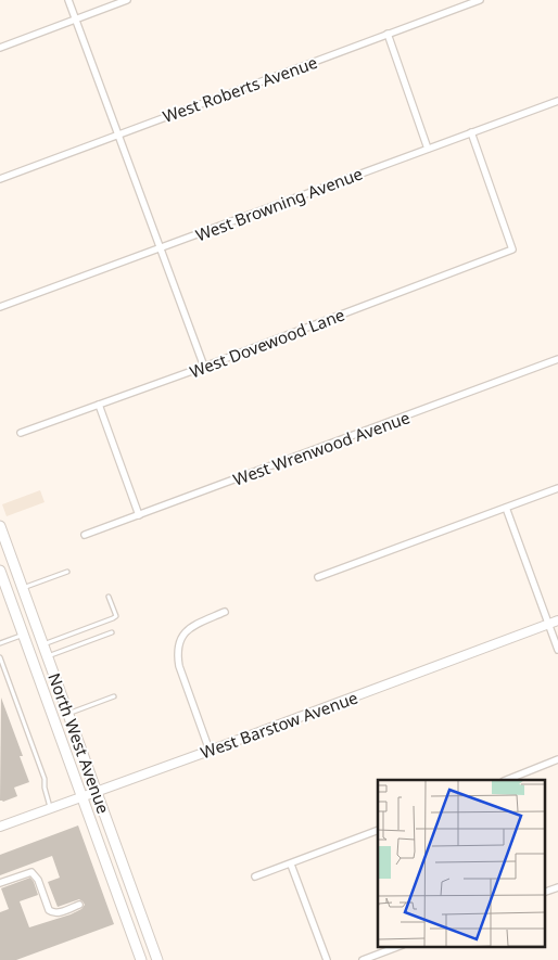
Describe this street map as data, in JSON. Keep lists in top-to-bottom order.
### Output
{
  "streets": {
    "main road": ["North West Avenue"],
    "street": [
      "West Roberts Avenue",
      "West Browning Avenue",
      "West Dovewood Lane",
      "West Wrenwood Avenue",
      "West Barstow Avenue"
    ]
  },
  "crossings": [
    ["West Browning Avenue", "West Dovewood Lane"],
    ["West Barstow Avenue", "North West Avenue"]
  ]
}
